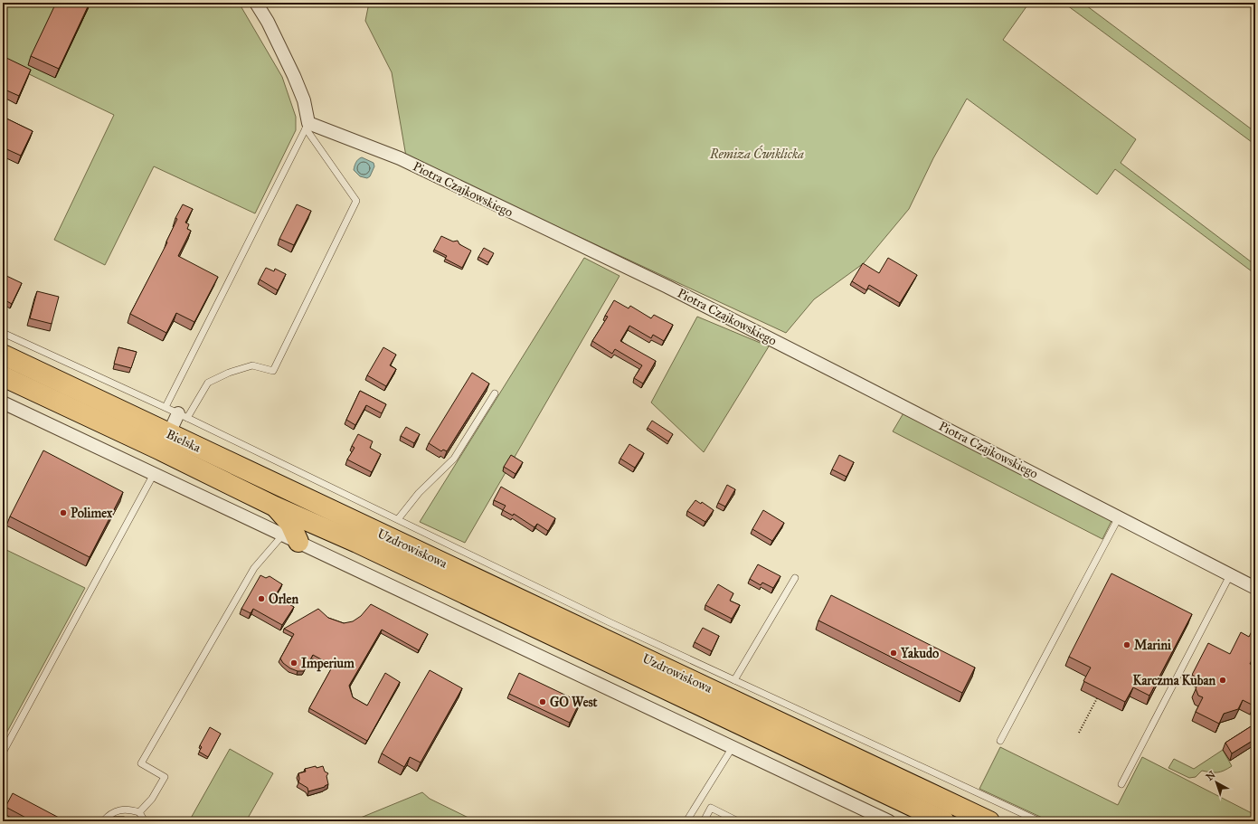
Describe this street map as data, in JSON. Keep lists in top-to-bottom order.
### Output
{
  "streets": {
    "main road": ["Bielska", "Uzdrowiskowa"],
    "street": ["Piotra Czajkowskiego"]
  },
  "crossings": [
    ["Bielska", "Uzdrowiskowa"]
  ],
  "parks": ["Remiza Ćwiklicka"],
  "places": [
    "Polimex",
    "Orlen",
    "Marini",
    "Yakudo",
    "Imperium",
    "Karczma Kuban",
    "GO West"
  ],
  "north": "top left"
}
